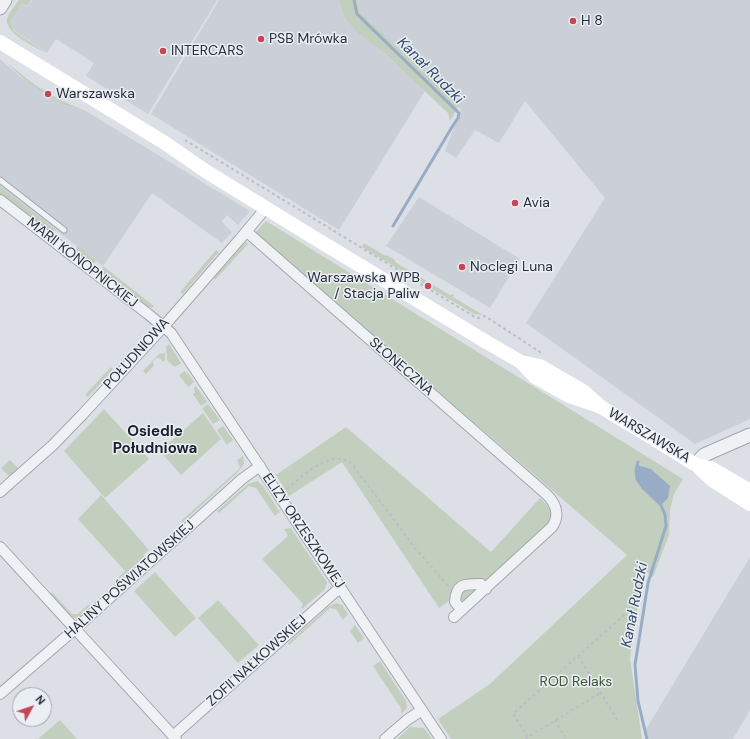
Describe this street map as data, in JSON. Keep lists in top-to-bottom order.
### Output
{
  "streets": {
    "main road": ["WARSZAWSKA"],
    "street": [
      "MARII KONOPNICKIEJ",
      "POŁUDNIOWA",
      "SŁONECZNA",
      "ELIZY ORZESZKOWEJ",
      "HALINY POŚWIATOWSKIEJ",
      "ZOFII NAŁKOWSKIEJ"
    ]
  },
  "crossings": [
    ["MARII KONOPNICKIEJ", "POŁUDNIOWA"],
    ["MARII KONOPNICKIEJ", "ELIZY ORZESZKOWEJ"],
    ["POŁUDNIOWA", "SŁONECZNA"],
    ["POŁUDNIOWA", "WARSZAWSKA"],
    ["POŁUDNIOWA", "ELIZY ORZESZKOWEJ"],
    ["ELIZY ORZESZKOWEJ", "HALINY POŚWIATOWSKIEJ"],
    ["ELIZY ORZESZKOWEJ", "ZOFII NAŁKOWSKIEJ"]
  ],
  "districts": ["Osiedle Południowa"],
  "water": ["Kanał Rudzki"],
  "parks": ["ROD Relaks"],
  "places": [
    "H 8",
    "PSB Mrówka",
    "INTERCARS",
    "Warszawska",
    "Avia",
    "Noclegi Luna",
    "Warszawska WPB / Stacja Paliw"
  ],
  "north": "top right"
}
